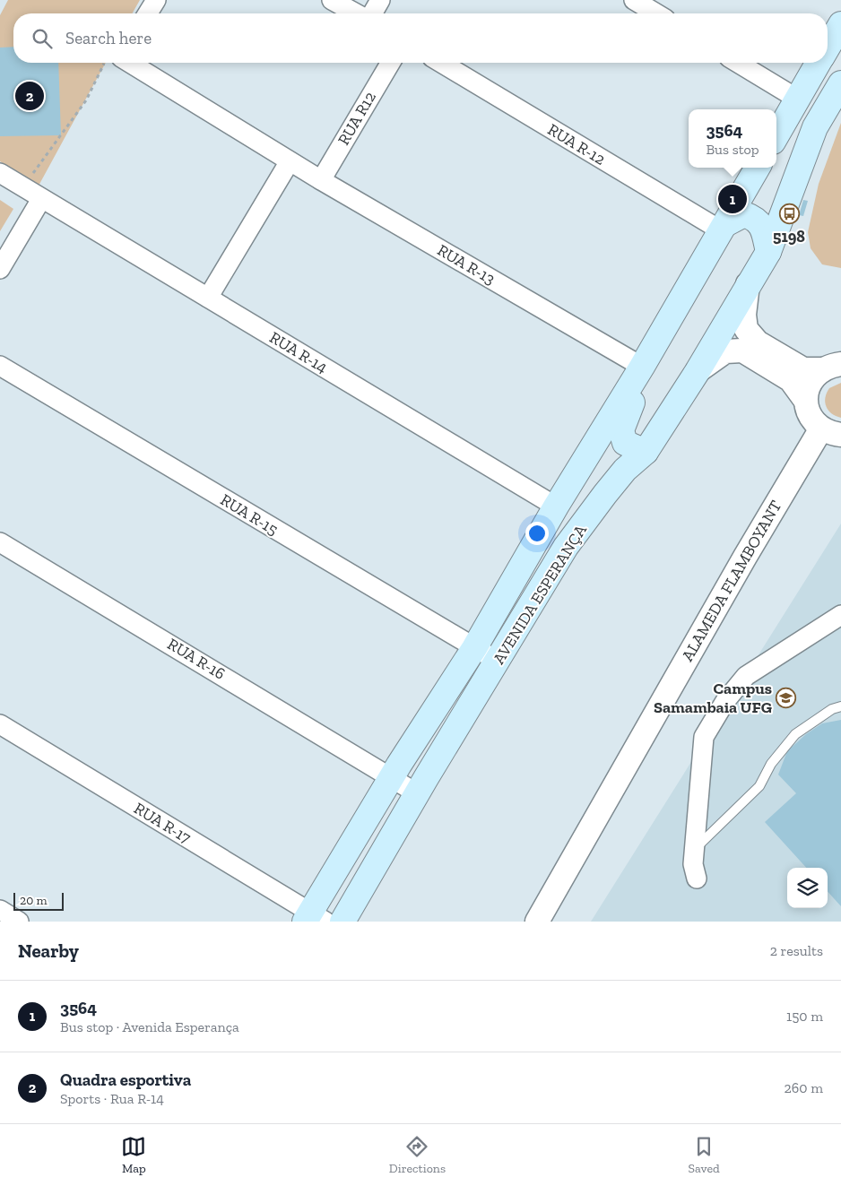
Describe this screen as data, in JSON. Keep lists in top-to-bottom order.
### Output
{
  "streets": {
    "main road": ["AVENIDA ESPERANÇA"],
    "street": [
      "RUA R12",
      "RUA R-12",
      "RUA R-13",
      "RUA R-14",
      "RUA R-15",
      "ALAMEDA FLAMBOYANT",
      "RUA R-16",
      "RUA R-17"
    ]
  },
  "crossings": [
    ["RUA R12", "RUA R-13"],
    ["RUA R-12", "AVENIDA ESPERANÇA"],
    ["RUA R-13", "AVENIDA ESPERANÇA"],
    ["RUA R-14", "AVENIDA ESPERANÇA"],
    ["RUA R-15", "AVENIDA ESPERANÇA"],
    ["AVENIDA ESPERANÇA", "RUA R-16"],
    ["AVENIDA ESPERANÇA", "RUA R-17"]
  ],
  "places": {
    "bus stop": ["5198"],
    "school or university": ["Campus Samambaia UFG"]
  },
  "scale_bar": "20 m",
  "page": {
    "search": "Search here",
    "pins": ["2", "1"],
    "popup": ["3564", "Bus stop"],
    "scale": "20 m",
    "heading": ["Nearby", "2 results"],
    "list": [
      {
        "mark": "1",
        "name": "3564",
        "note": "Bus stop · Avenida Esperança",
        "value": "150 m"
      },
      {
        "mark": "2",
        "name": "Quadra esportiva",
        "note": "Sports · Rua R-14",
        "value": "260 m"
      }
    ],
    "nav": ["Map", "Directions", "Saved"]
  }
}
